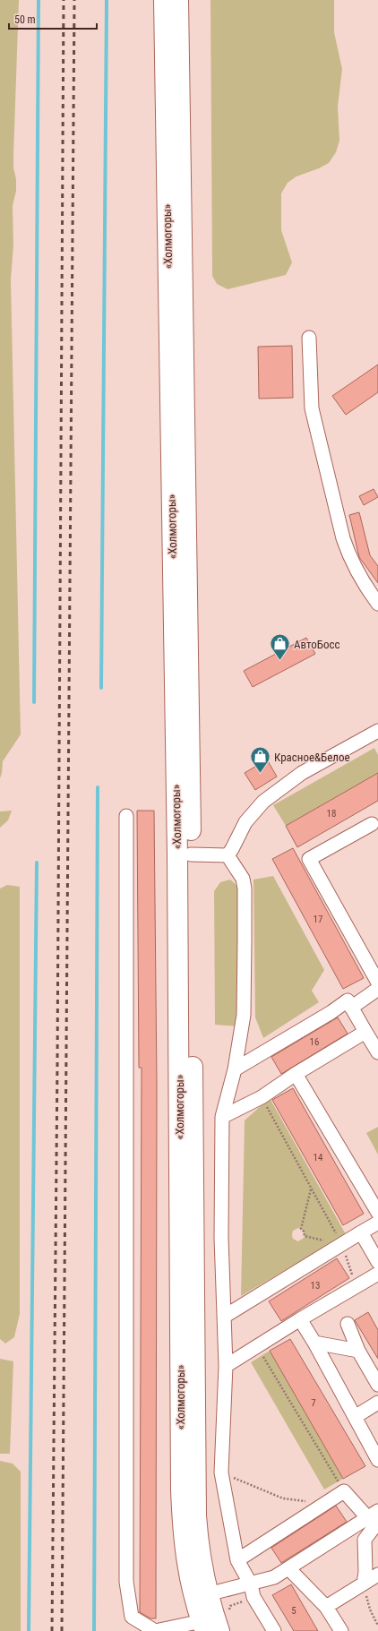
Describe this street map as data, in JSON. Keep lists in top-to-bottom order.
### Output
{
  "streets": {
    "highway": ["«Холмогоры»"]
  },
  "places": {
    "shop": ["АвтоБосс", "Красное&Белое"]
  },
  "house_numbers": [
    "18",
    "17",
    "16",
    "14",
    "13",
    "7",
    "5"
  ],
  "scale_bar": "50 m"
}
